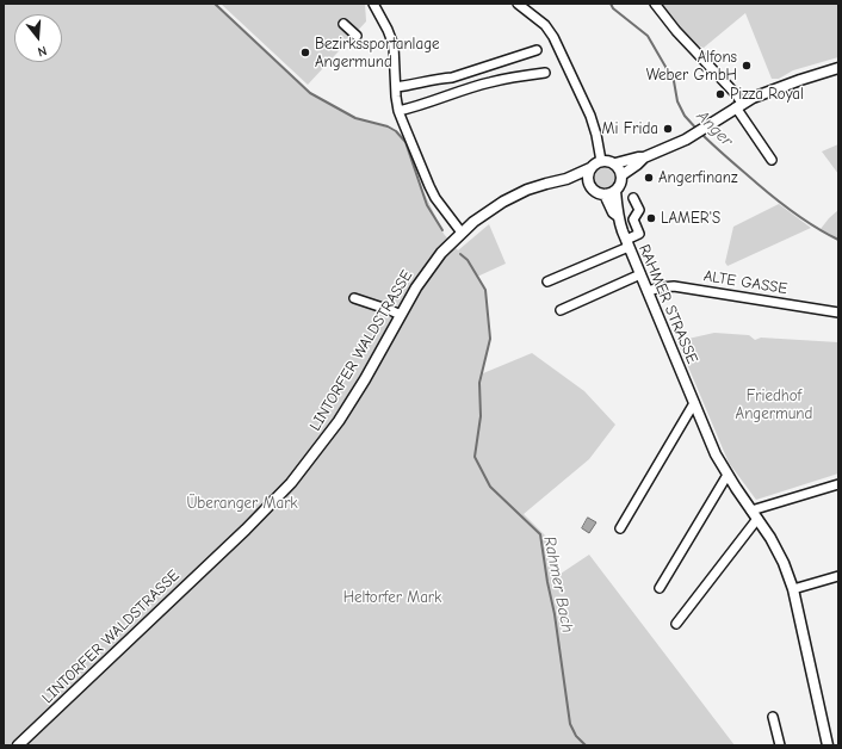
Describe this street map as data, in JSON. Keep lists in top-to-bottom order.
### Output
{
  "streets": {
    "main road": ["RAHMER STRASSE", "LINTORFER WALDSTRASSE"],
    "street": ["ALTE GASSE"]
  },
  "crossings": [
    ["ALTE GASSE", "RAHMER STRASSE"],
    ["RAHMER STRASSE", "LINTORFER WALDSTRASSE"]
  ],
  "water": ["Anger", "Rahmer Bach"],
  "parks": ["Friedhof Angermund", "Überanger Mark", "Heltorfer Mark"],
  "places": [
    "Bezirkssportanlage Angermund",
    "Alfons Weber GmbH",
    "Pizza Royal",
    "Mi Frida",
    "Angerfinanz",
    "LAMER'S"
  ],
  "north": "bottom"
}
